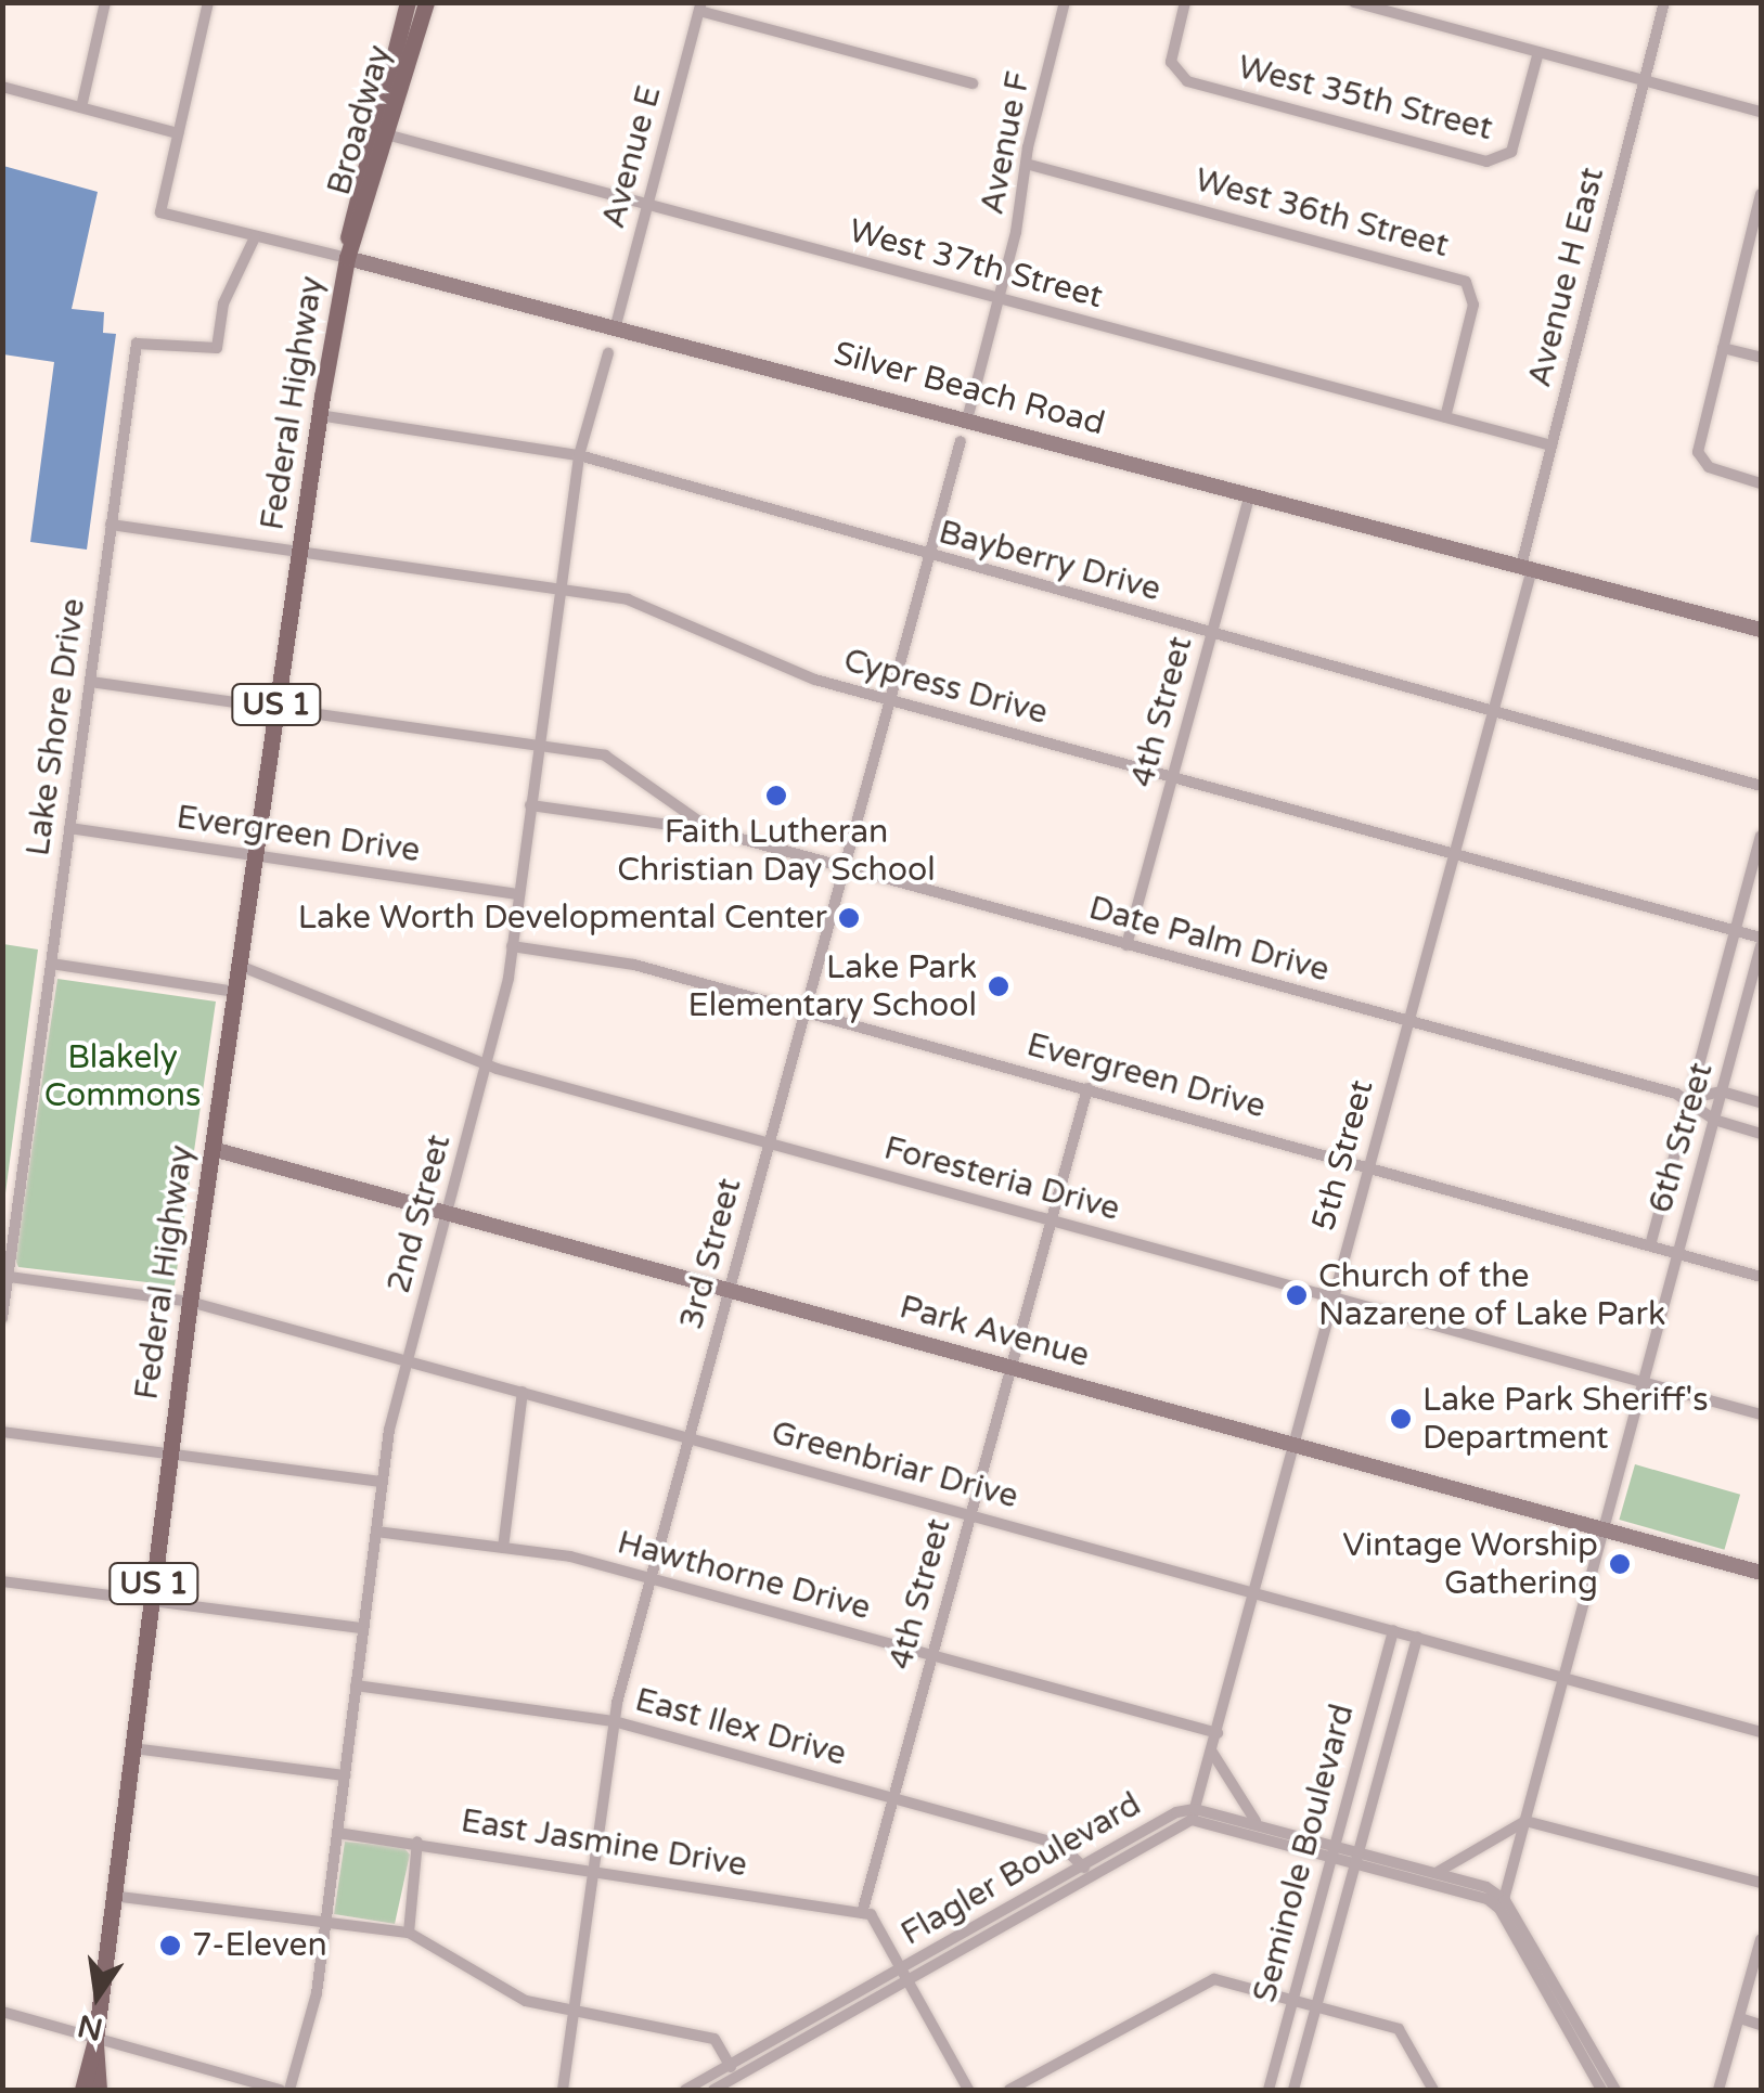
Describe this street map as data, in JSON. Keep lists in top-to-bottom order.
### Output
{
  "streets": {
    "main road": ["Broadway", "Federal Highway", "US 1"],
    "street": [
      "West 35th Street",
      "Avenue F",
      "Avenue E",
      "West 36th Street",
      "West 37th Street",
      "Avenue H East",
      "Silver Beach Road",
      "Bayberry Drive",
      "Cypress Drive",
      "4th Street",
      "Lake Shore Drive",
      "Evergreen Drive",
      "Date Palm Drive",
      "6th Street",
      "5th Street",
      "Foresteria Drive",
      "2nd Street",
      "3rd Street",
      "Park Avenue",
      "Greenbriar Drive",
      "Hawthorne Drive",
      "East Ilex Drive",
      "East Jasmine Drive",
      "Seminole Boulevard",
      "Flagler Boulevard"
    ]
  },
  "crossings": [
    ["Broadway", "West 37th Street"],
    ["Broadway", "Silver Beach Road"],
    ["Broadway", "Federal Highway"],
    ["Avenue F", "West 36th Street"],
    ["Avenue F", "West 37th Street"],
    ["Avenue F", "Silver Beach Road"],
    ["Avenue E", "West 37th Street"],
    ["Avenue E", "Silver Beach Road"],
    ["West 36th Street", "West 37th Street"],
    ["West 37th Street", "Avenue H East"],
    ["Avenue H East", "Silver Beach Road"],
    ["Avenue H East", "5th Street"],
    ["Silver Beach Road", "Federal Highway"],
    ["Silver Beach Road", "4th Street"],
    ["Silver Beach Road", "Lake Shore Drive"],
    ["Silver Beach Road", "5th Street"],
    ["Federal Highway", "Bayberry Drive"],
    ["Federal Highway", "Cypress Drive"],
    ["Federal Highway", "Evergreen Drive"],
    ["Federal Highway", "Date Palm Drive"],
    ["Federal Highway", "Foresteria Drive"],
    ["Federal Highway", "Park Avenue"],
    ["Federal Highway", "Greenbriar Drive"],
    ["Bayberry Drive", "4th Street"],
    ["Bayberry Drive", "5th Street"],
    ["Bayberry Drive", "2nd Street"],
    ["Bayberry Drive", "3rd Street"],
    ["Cypress Drive", "4th Street"],
    ["Cypress Drive", "Lake Shore Drive"],
    ["Cypress Drive", "6th Street"],
    ["Cypress Drive", "5th Street"],
    ["Cypress Drive", "2nd Street"],
    ["Cypress Drive", "3rd Street"],
    ["4th Street", "Evergreen Drive"],
    ["4th Street", "Date Palm Drive"],
    ["4th Street", "Foresteria Drive"],
    ["4th Street", "Park Avenue"],
    ["4th Street", "Greenbriar Drive"],
    ["4th Street", "Hawthorne Drive"],
    ["4th Street", "East Ilex Drive"],
    ["4th Street", "East Jasmine Drive"],
    ["Lake Shore Drive", "Evergreen Drive"],
    ["Lake Shore Drive", "Date Palm Drive"],
    ["Lake Shore Drive", "Greenbriar Drive"],
    ["Evergreen Drive", "6th Street"],
    ["Evergreen Drive", "5th Street"],
    ["Evergreen Drive", "2nd Street"],
    ["Evergreen Drive", "3rd Street"],
    ["Date Palm Drive", "6th Street"],
    ["Date Palm Drive", "5th Street"],
    ["Date Palm Drive", "2nd Street"],
    ["Date Palm Drive", "3rd Street"],
    ["6th Street", "Foresteria Drive"],
    ["6th Street", "Park Avenue"],
    ["6th Street", "Greenbriar Drive"],
    ["6th Street", "Flagler Boulevard"],
    ["5th Street", "Foresteria Drive"],
    ["5th Street", "Park Avenue"],
    ["5th Street", "Greenbriar Drive"],
    ["5th Street", "Hawthorne Drive"],
    ["5th Street", "Flagler Boulevard"],
    ["Foresteria Drive", "2nd Street"],
    ["Foresteria Drive", "3rd Street"],
    ["2nd Street", "Park Avenue"],
    ["2nd Street", "Greenbriar Drive"],
    ["2nd Street", "Hawthorne Drive"],
    ["2nd Street", "East Ilex Drive"],
    ["2nd Street", "East Jasmine Drive"],
    ["3rd Street", "Park Avenue"],
    ["3rd Street", "Greenbriar Drive"],
    ["3rd Street", "Hawthorne Drive"],
    ["3rd Street", "East Ilex Drive"],
    ["3rd Street", "East Jasmine Drive"],
    ["Greenbriar Drive", "Seminole Boulevard"],
    ["East Ilex Drive", "Flagler Boulevard"],
    ["Seminole Boulevard", "Flagler Boulevard"]
  ],
  "parks": ["Blakely Commons"],
  "places": [
    "Faith Lutheran Christian Day School",
    "Lake Worth Developmental Center",
    "Lake Park Elementary School",
    "Church of the Nazarene of Lake Park",
    "Lake Park Sheriff's Department",
    "Vintage Worship Gathering",
    "7-Eleven"
  ],
  "north": "bottom"
}
